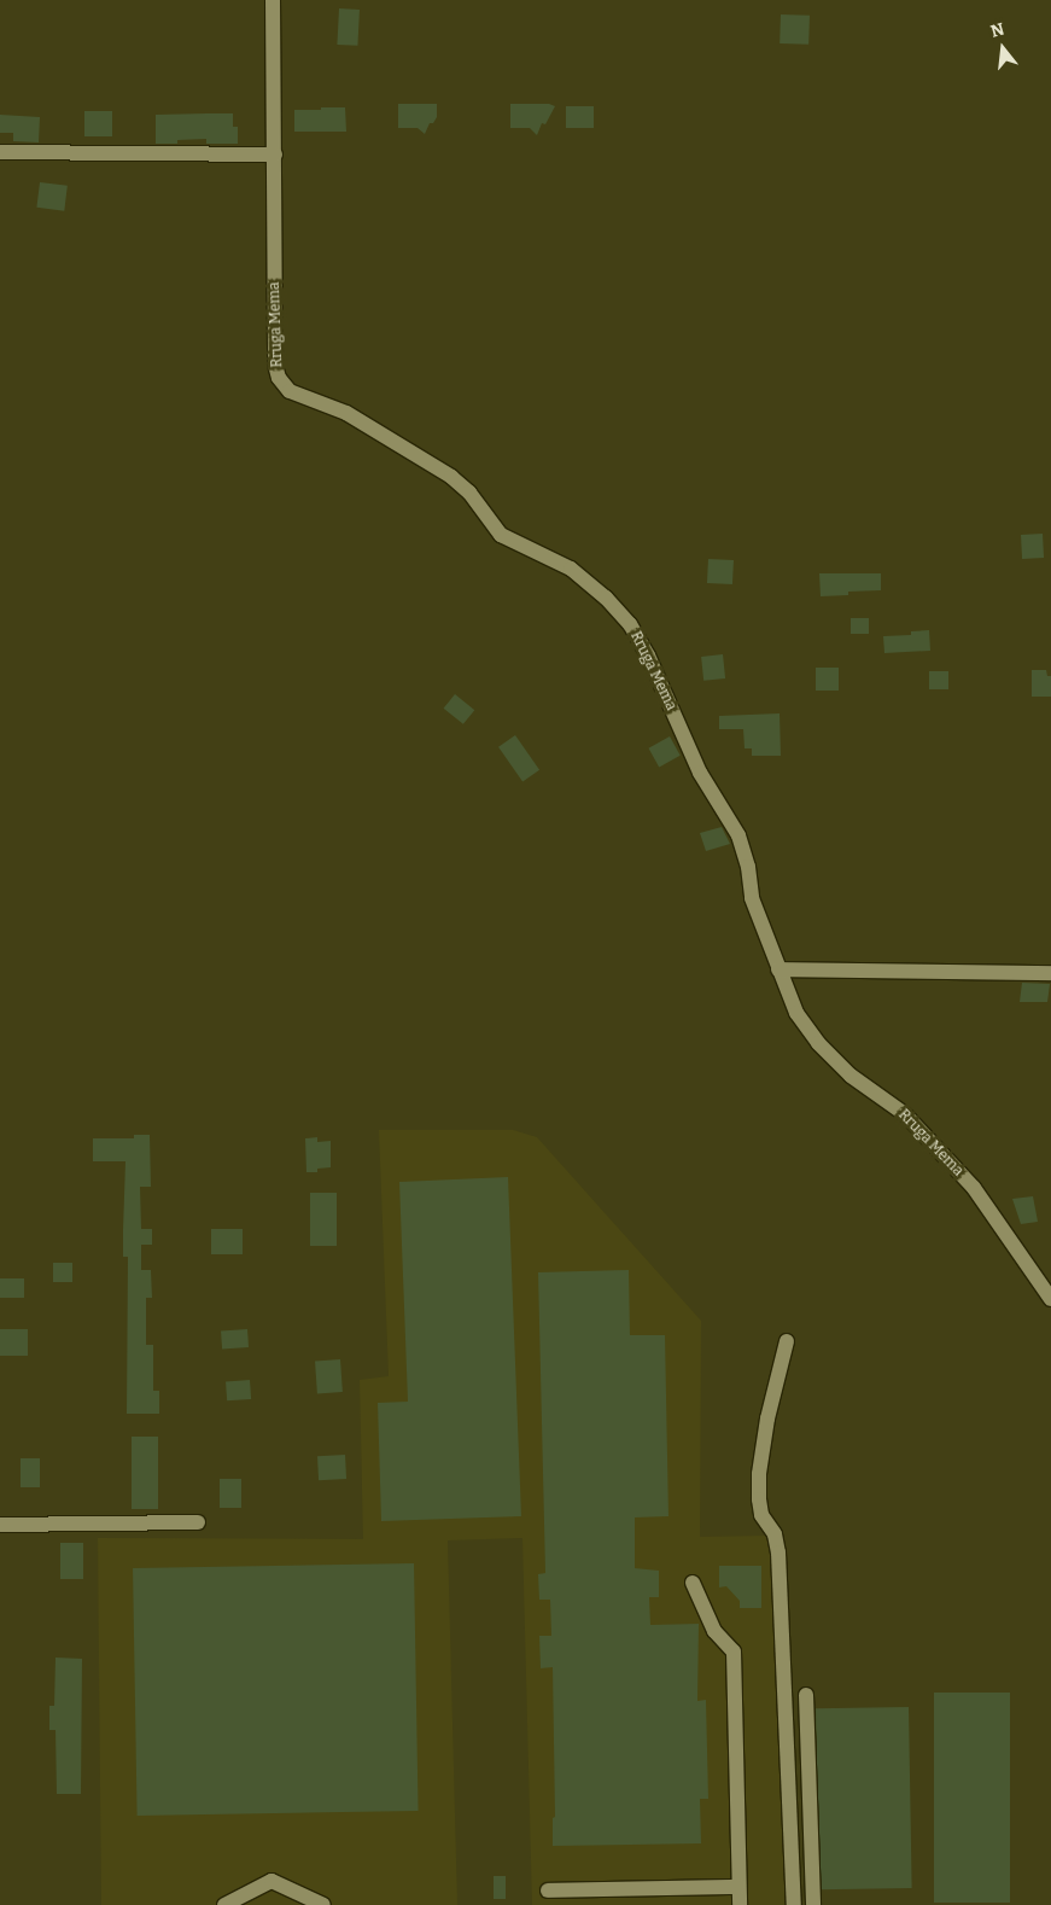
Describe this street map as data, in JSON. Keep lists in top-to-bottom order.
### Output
{
  "streets": {
    "lane": ["Rruga Mema"]
  },
  "north": "top"
}
